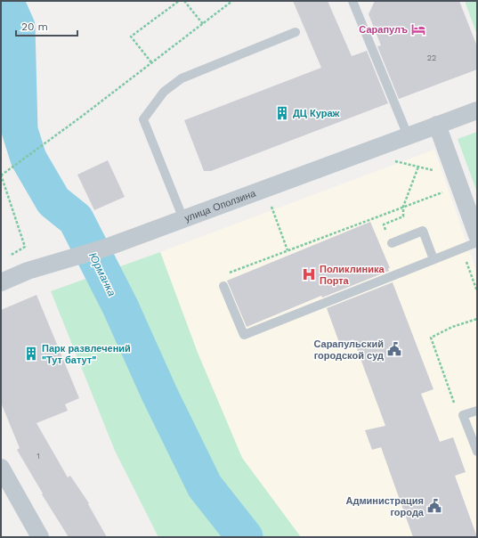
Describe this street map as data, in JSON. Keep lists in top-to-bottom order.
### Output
{
  "streets": {
    "street": ["улица Оползина"]
  },
  "water": ["Юрманка"],
  "places": {
    "hotel": ["Сарапулъ"],
    "building": ["ДЦ Кураж", "Парк развлечений \"Тут батут\""],
    "hospital": ["Поликлиника Порта"],
    "public building": ["Сарапульский городской суд", "Администрация города"]
  },
  "house_numbers": ["22", "1"],
  "scale_bar": "20 m"
}
